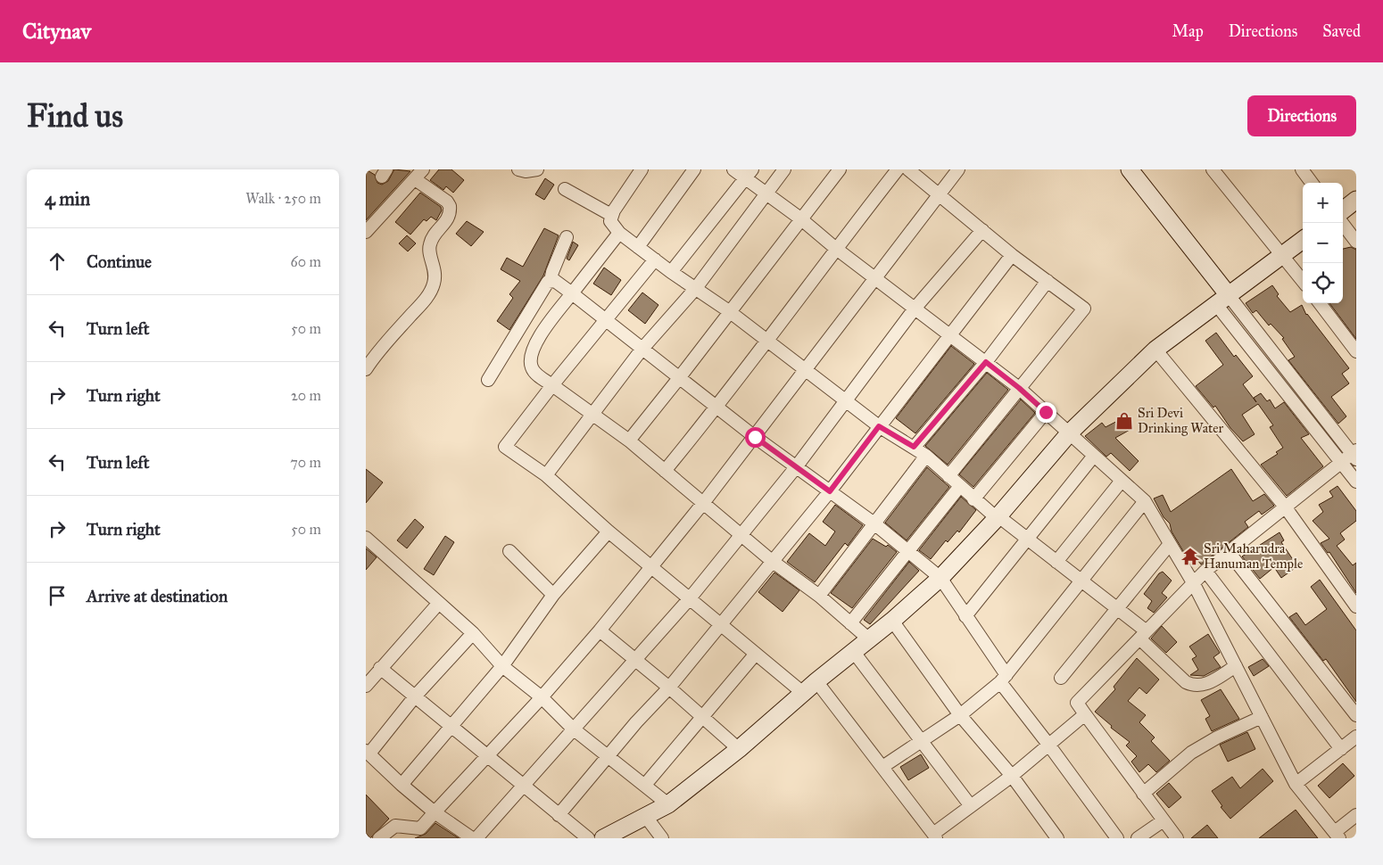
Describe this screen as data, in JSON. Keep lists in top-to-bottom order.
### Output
{
  "places": {
    "shop": ["Sri Devi Drinking Water"],
    "temple": ["Sri Maharudra Hanuman Temple"]
  },
  "page": {
    "header": "Citynav",
    "nav": ["Map", "Directions", "Saved"],
    "buttons": "Directions",
    "title": "Find us",
    "heading": ["4 min", "Walk · 250 m"],
    "map_buttons": ["+", "−"],
    "list": [
      ["Continue", "60 m"],
      ["Turn left", "50 m"],
      ["Turn right", "20 m"],
      ["Turn left", "70 m"],
      ["Turn right", "50 m"],
      "Arrive at destination"
    ]
  }
}
